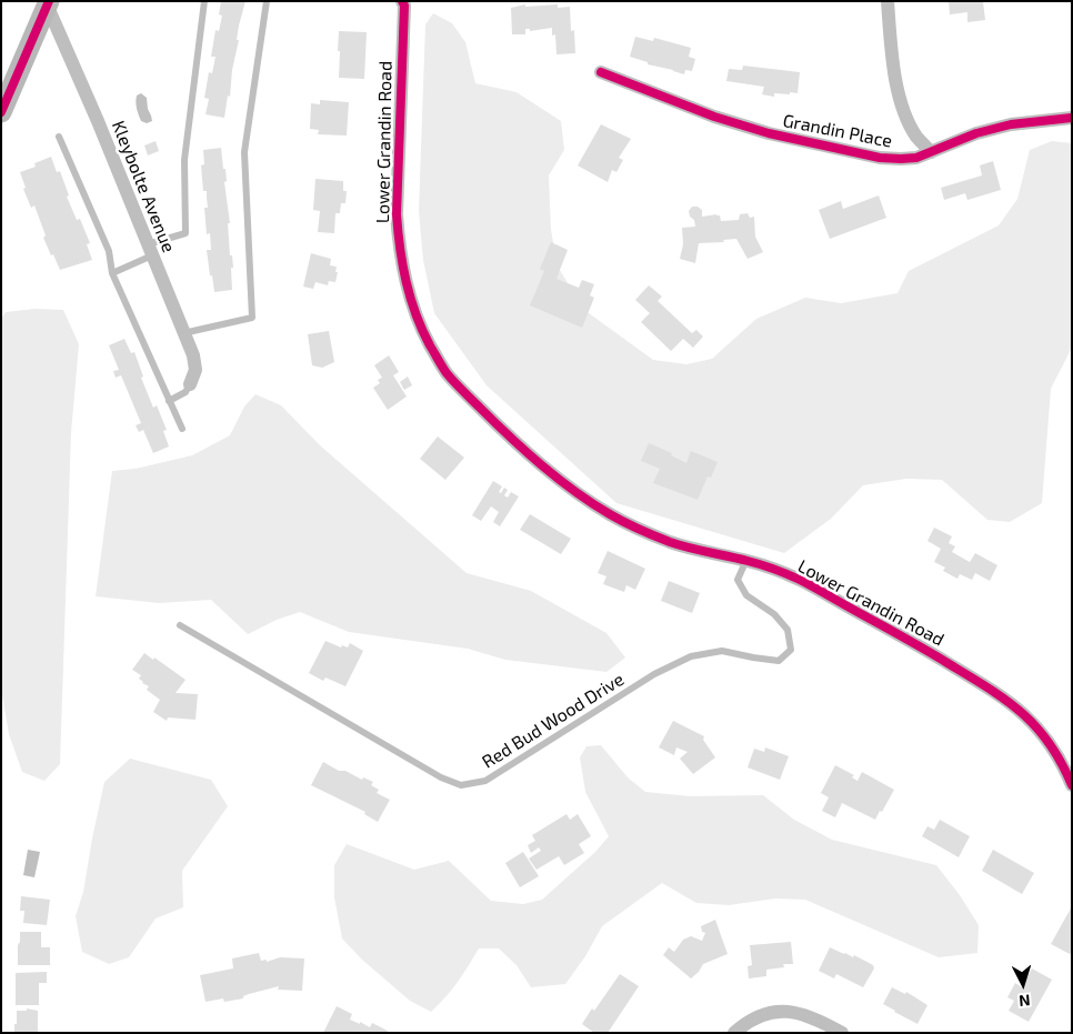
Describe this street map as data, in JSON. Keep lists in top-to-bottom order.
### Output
{
  "streets": {
    "street": ["Grandin Place", "Lower Grandin Road", "Kleybolte Avenue"],
    "lane": ["Red Bud Wood Drive"]
  },
  "crossings": [
    ["Lower Grandin Road", "Red Bud Wood Drive"]
  ],
  "north": "bottom"
}
